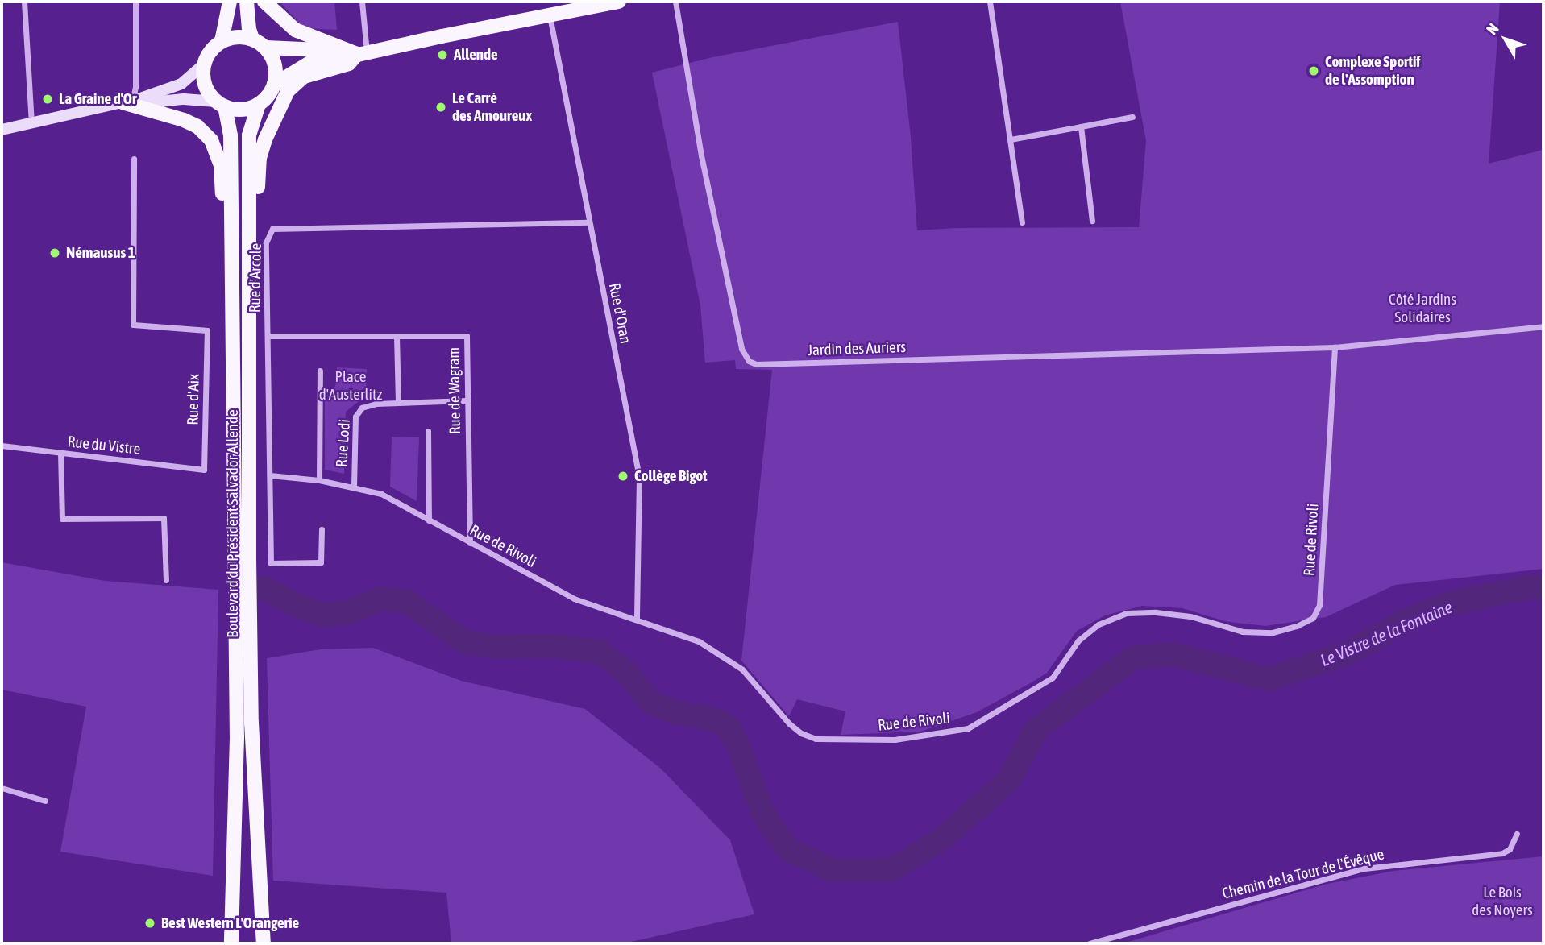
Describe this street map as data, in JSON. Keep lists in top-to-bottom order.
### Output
{
  "streets": {
    "main road": ["Boulevard du Président Salvador Allende"],
    "street": [
      "Rue d'Arcole",
      "Rue d'Oran",
      "Jardin des Auriers",
      "Rue de Wagram",
      "Rue d'Aix",
      "Rue Lodi",
      "Rue du Vistre",
      "Rue de Rivoli",
      "Chemin de la Tour de l'Évêque"
    ]
  },
  "crossings": [
    ["Rue d'Arcole", "Rue d'Oran"],
    ["Rue d'Arcole", "Rue de Wagram"],
    ["Rue d'Arcole", "Rue de Rivoli"],
    ["Rue d'Oran", "Rue de Rivoli"],
    ["Jardin des Auriers", "Rue de Rivoli"],
    ["Rue de Wagram", "Rue Lodi"],
    ["Rue de Wagram", "Rue de Rivoli"],
    ["Rue d'Aix", "Rue du Vistre"],
    ["Rue Lodi", "Rue de Rivoli"]
  ],
  "water": ["Le Vistre de la Fontaine"],
  "parks": ["Côté Jardins Solidaires", "Place d'Austerlitz", "Le Bois des Noyers"],
  "places": [
    "Allende",
    "Complexe Sportif de l'Assomption",
    "La Graine d'Or",
    "Le Carré des Amoureux",
    "Némausus 1",
    "Collège Bigot",
    "Best Western L'Orangerie"
  ],
  "north": "top left"
}
